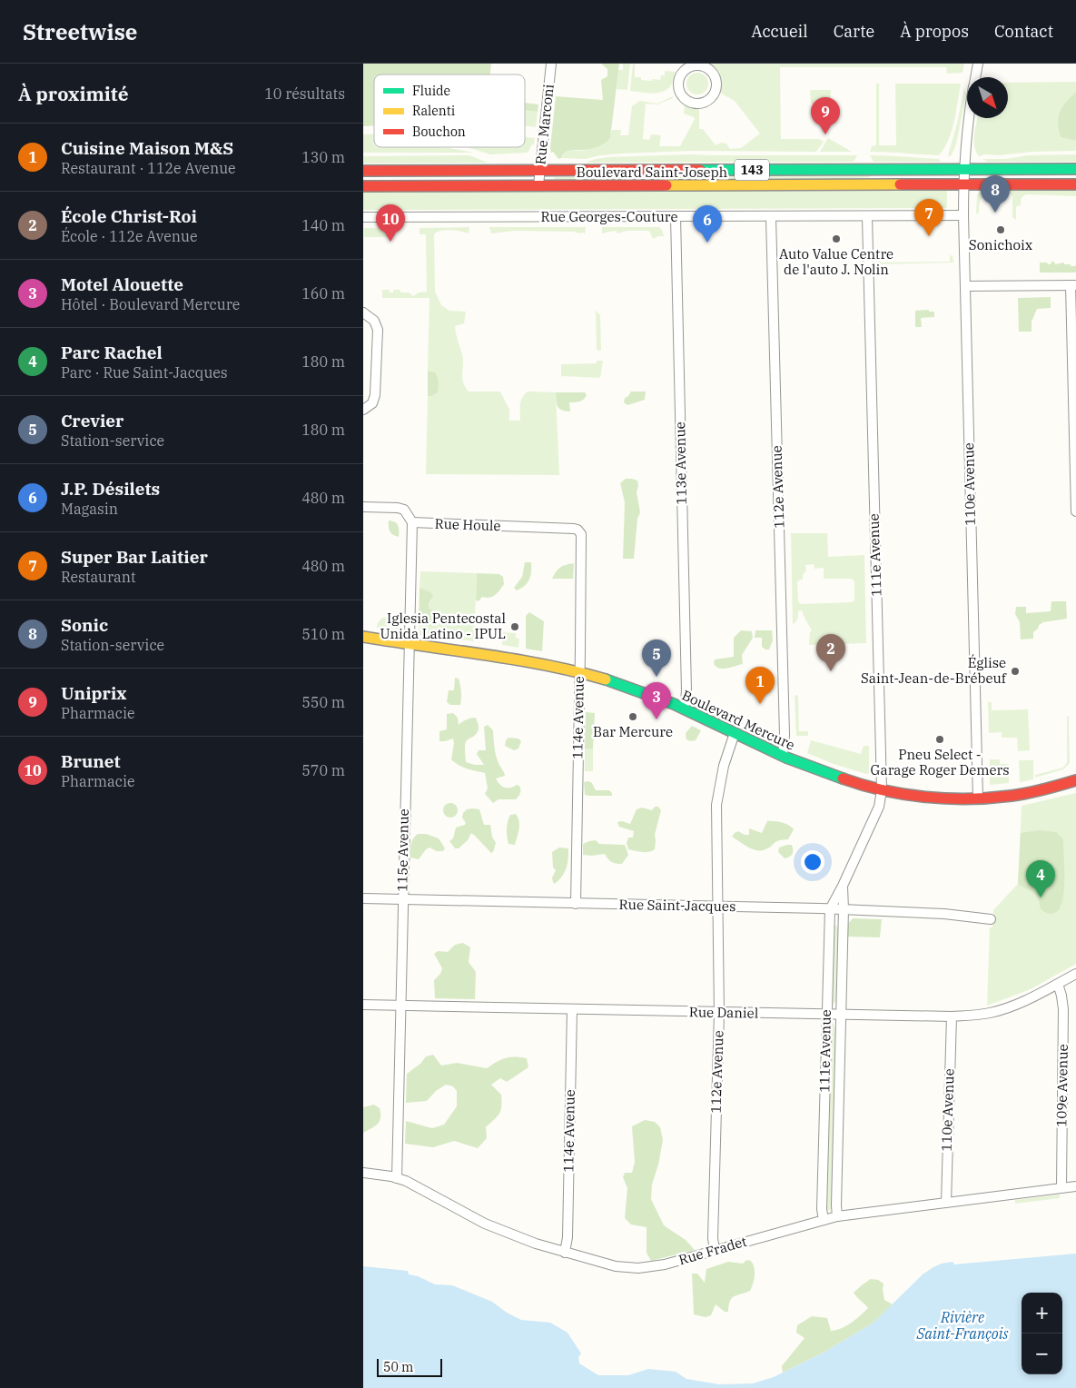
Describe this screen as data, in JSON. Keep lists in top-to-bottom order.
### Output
{
  "streets": {
    "main road": ["143", "Boulevard Saint-Joseph", "Boulevard Mercure"],
    "street": [
      "Rue Marconi",
      "Rue Georges-Couture",
      "113e Avenue",
      "110e Avenue",
      "112e Avenue",
      "Rue Houle",
      "111e Avenue",
      "114e Avenue",
      "115e Avenue",
      "Rue Saint-Jacques",
      "Rue Daniel",
      "109e Avenue",
      "Rue Fradet"
    ]
  },
  "crossings": [
    ["Rue Marconi", "Boulevard Saint-Joseph"],
    ["Boulevard Saint-Joseph", "110e Avenue"],
    ["Rue Georges-Couture", "113e Avenue"],
    ["Rue Georges-Couture", "110e Avenue"],
    ["Rue Georges-Couture", "112e Avenue"],
    ["Rue Georges-Couture", "111e Avenue"],
    ["113e Avenue", "Boulevard Mercure"],
    ["110e Avenue", "Boulevard Mercure"],
    ["110e Avenue", "Rue Daniel"],
    ["110e Avenue", "Rue Fradet"],
    ["112e Avenue", "Boulevard Mercure"],
    ["112e Avenue", "Rue Saint-Jacques"],
    ["112e Avenue", "Rue Daniel"],
    ["112e Avenue", "Rue Fradet"],
    ["Rue Houle", "114e Avenue"],
    ["Rue Houle", "115e Avenue"],
    ["111e Avenue", "Boulevard Mercure"],
    ["111e Avenue", "Rue Saint-Jacques"],
    ["111e Avenue", "Rue Daniel"],
    ["111e Avenue", "Rue Fradet"],
    ["114e Avenue", "Boulevard Mercure"],
    ["114e Avenue", "Rue Saint-Jacques"],
    ["114e Avenue", "Rue Daniel"],
    ["114e Avenue", "Rue Fradet"],
    ["Boulevard Mercure", "115e Avenue"],
    ["115e Avenue", "Rue Saint-Jacques"],
    ["115e Avenue", "Rue Daniel"],
    ["115e Avenue", "Rue Fradet"],
    ["Rue Daniel", "109e Avenue"],
    ["109e Avenue", "Rue Fradet"]
  ],
  "water": ["Rivière Saint-François"],
  "places": [
    "Sonichoix",
    "Auto Value Centre de l'auto J. Nolin",
    "Iglesia Pentecostal Unida Latino - IPUL",
    "Église Saint-Jean-de-Brébeuf",
    "Bar Mercure",
    "Pneu Select - Garage Roger Demers"
  ],
  "legend": ["Fluide", "Ralenti", "Bouchon"],
  "scale_bar": "50 m",
  "north": "bottom right",
  "page": {
    "header": "Streetwise",
    "nav": [
      "Accueil",
      "Carte",
      "À propos",
      "Contact"
    ],
    "heading": ["À proximité", "10 résultats"],
    "pins": [
      "9",
      "8",
      "7",
      "10",
      "6",
      "2",
      "5",
      "1",
      "3",
      "4"
    ],
    "list": [
      {
        "mark": "1",
        "name": "Cuisine Maison M&S",
        "note": "Restaurant · 112e Avenue",
        "value": "130 m"
      },
      {
        "mark": "2",
        "name": "École Christ-Roi",
        "note": "École · 112e Avenue",
        "value": "140 m"
      },
      {
        "mark": "3",
        "name": "Motel Alouette",
        "note": "Hôtel · Boulevard Mercure",
        "value": "160 m"
      },
      {
        "mark": "4",
        "name": "Parc Rachel",
        "note": "Parc · Rue Saint-Jacques",
        "value": "180 m"
      },
      {
        "mark": "5",
        "name": "Crevier",
        "note": "Station-service",
        "value": "180 m"
      },
      {
        "mark": "6",
        "name": "J.P. Désilets",
        "note": "Magasin",
        "value": "480 m"
      },
      {
        "mark": "7",
        "name": "Super Bar Laitier",
        "note": "Restaurant",
        "value": "480 m"
      },
      {
        "mark": "8",
        "name": "Sonic",
        "note": "Station-service",
        "value": "510 m"
      },
      {
        "mark": "9",
        "name": "Uniprix",
        "note": "Pharmacie",
        "value": "550 m"
      },
      {
        "mark": "10",
        "name": "Brunet",
        "note": "Pharmacie",
        "value": "570 m"
      }
    ],
    "map_buttons": ["+", "−"],
    "scale": "50 m"
  }
}
